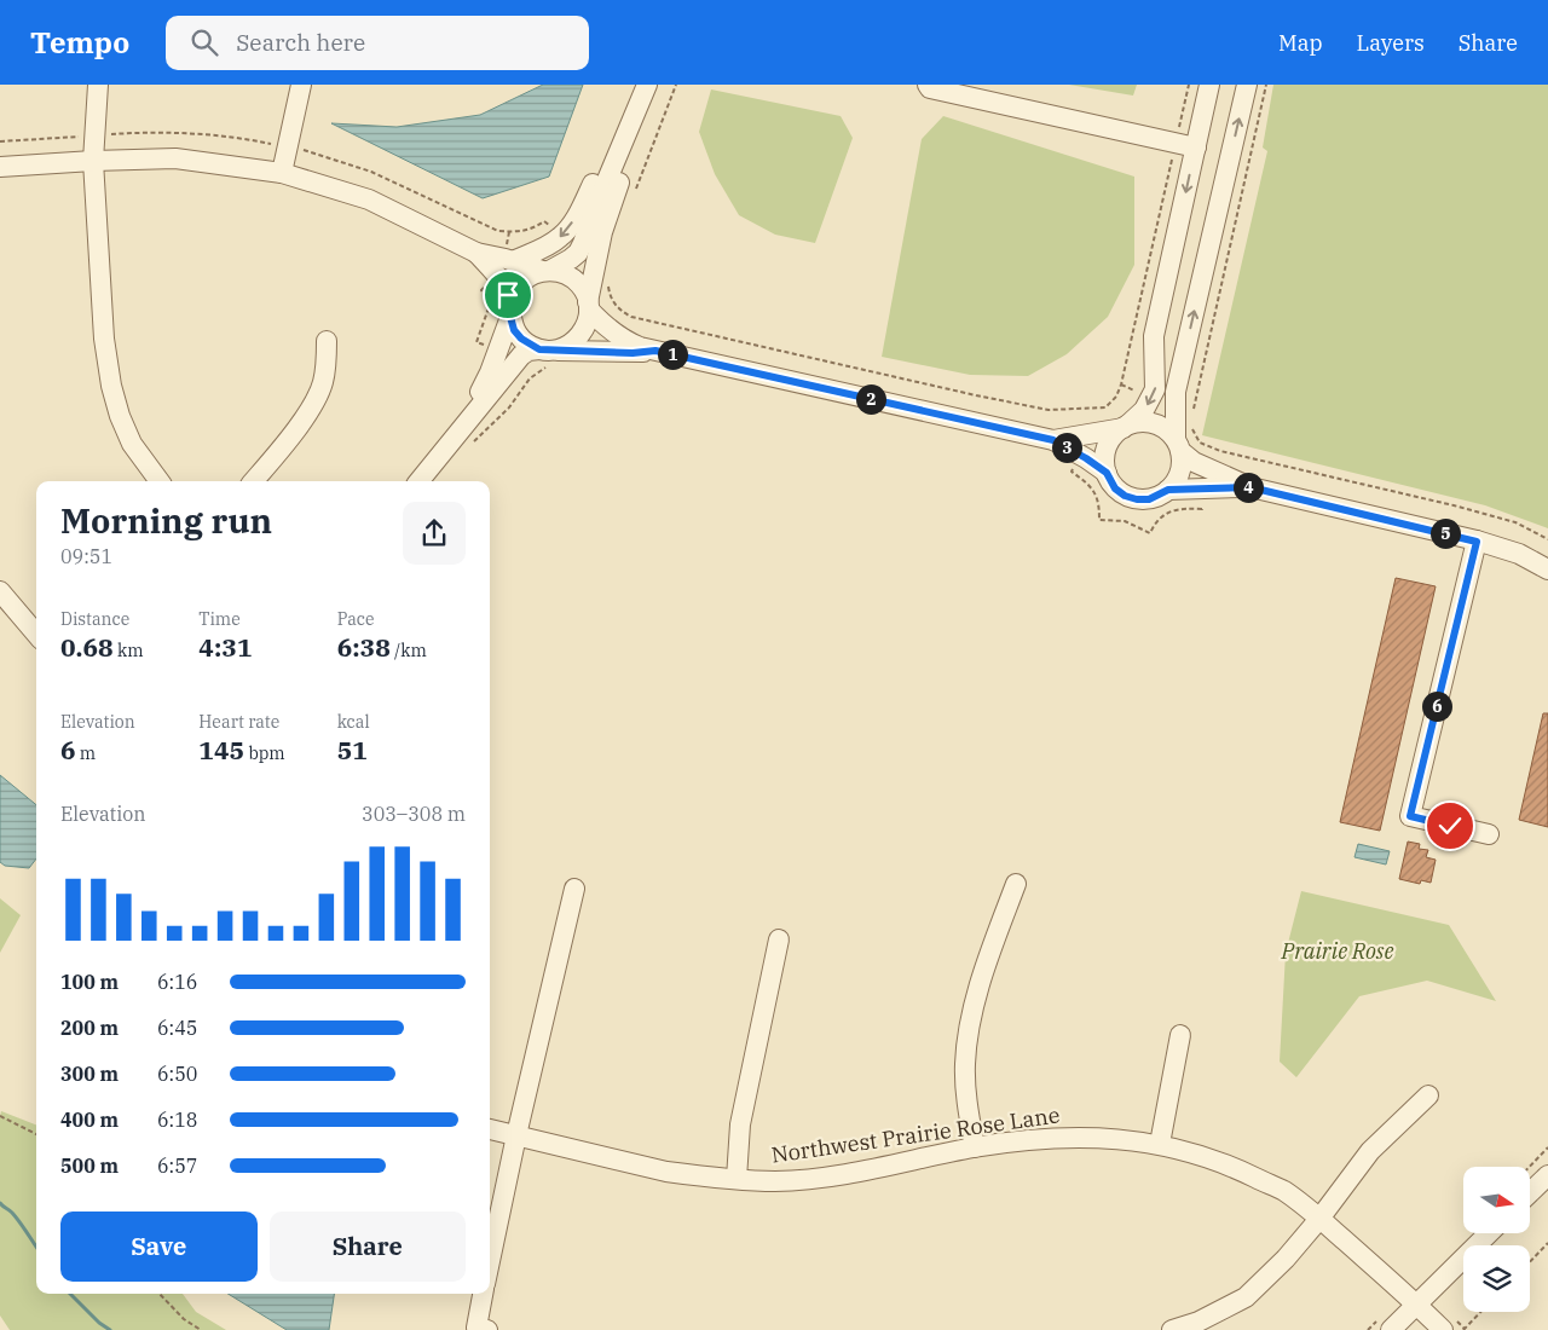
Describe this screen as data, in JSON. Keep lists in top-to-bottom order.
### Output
{
  "streets": {
    "street": ["Northwest Prairie Rose Lane"]
  },
  "parks": ["Prairie Rose"],
  "north": "right",
  "page": {
    "header": "Tempo",
    "search": "Search here",
    "nav": ["Map", "Layers", "Share"],
    "pins": [
      "1",
      "2",
      "3",
      "4",
      "5",
      "6"
    ],
    "heading": ["Morning run", "09:51"],
    "stats": [
      ["Distance", "0.68 km"],
      ["Time", "4:31"],
      ["Pace", "6:38 /km"],
      ["Elevation", "6 m"],
      ["Heart rate", "145 bpm"],
      ["kcal", "51"]
    ],
    "chart": ["Elevation", "303–308 m"],
    "list": [
      {
        "name": "100 m",
        "note": "6:16"
      },
      {
        "name": "200 m",
        "note": "6:45"
      },
      {
        "name": "300 m",
        "note": "6:50"
      },
      {
        "name": "400 m",
        "note": "6:18"
      },
      {
        "name": "500 m",
        "note": "6:57"
      }
    ],
    "buttons": ["Save", "Share"]
  }
}
